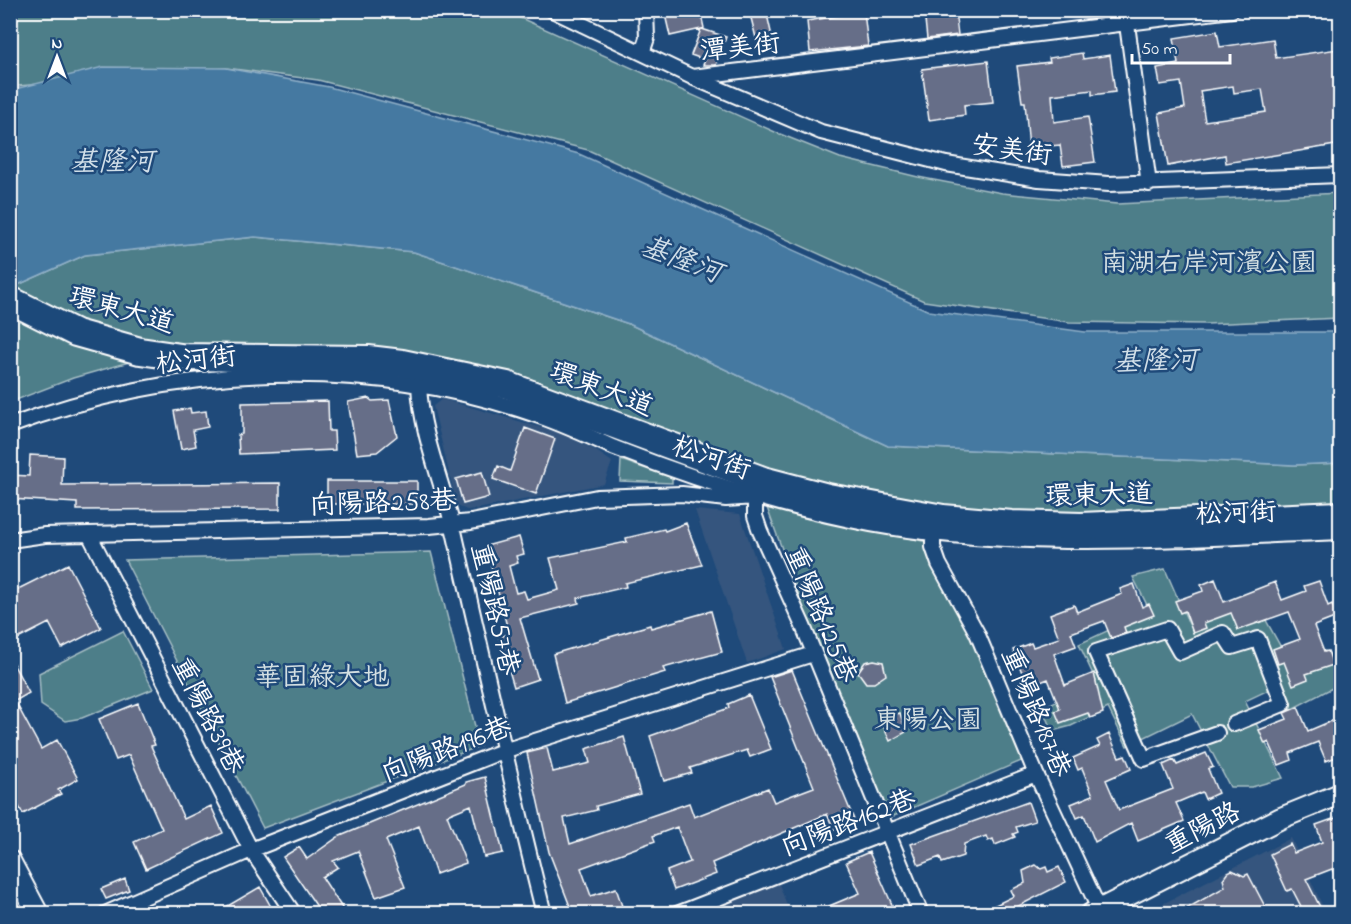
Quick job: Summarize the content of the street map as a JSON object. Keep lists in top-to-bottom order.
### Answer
{
  "streets": {
    "highway": ["環東大道"],
    "street": [
      "潭美街",
      "安美街",
      "松河街",
      "向陽路258巷",
      "重陽路57巷",
      "重陽路125巷",
      "重陽路187巷",
      "重陽路39巷",
      "向陽路196巷",
      "向陽路162巷",
      "重陽路"
    ]
  },
  "crossings": [
    ["潭美街", "安美街"],
    ["松河街", "向陽路258巷"],
    ["松河街", "重陽路57巷"],
    ["松河街", "重陽路125巷"],
    ["松河街", "重陽路187巷"],
    ["向陽路258巷", "重陽路57巷"],
    ["向陽路258巷", "重陽路125巷"],
    ["向陽路258巷", "重陽路39巷"],
    ["重陽路57巷", "向陽路196巷"],
    ["重陽路125巷", "向陽路196巷"],
    ["重陽路125巷", "向陽路162巷"],
    ["重陽路187巷", "向陽路162巷"],
    ["重陽路187巷", "重陽路"],
    ["重陽路39巷", "向陽路196巷"]
  ],
  "water": ["基隆河"],
  "parks": ["南湖右岸河濱公園", "華固綠大地", "東陽公園"],
  "scale_bar": "50 m",
  "north": "top"
}
